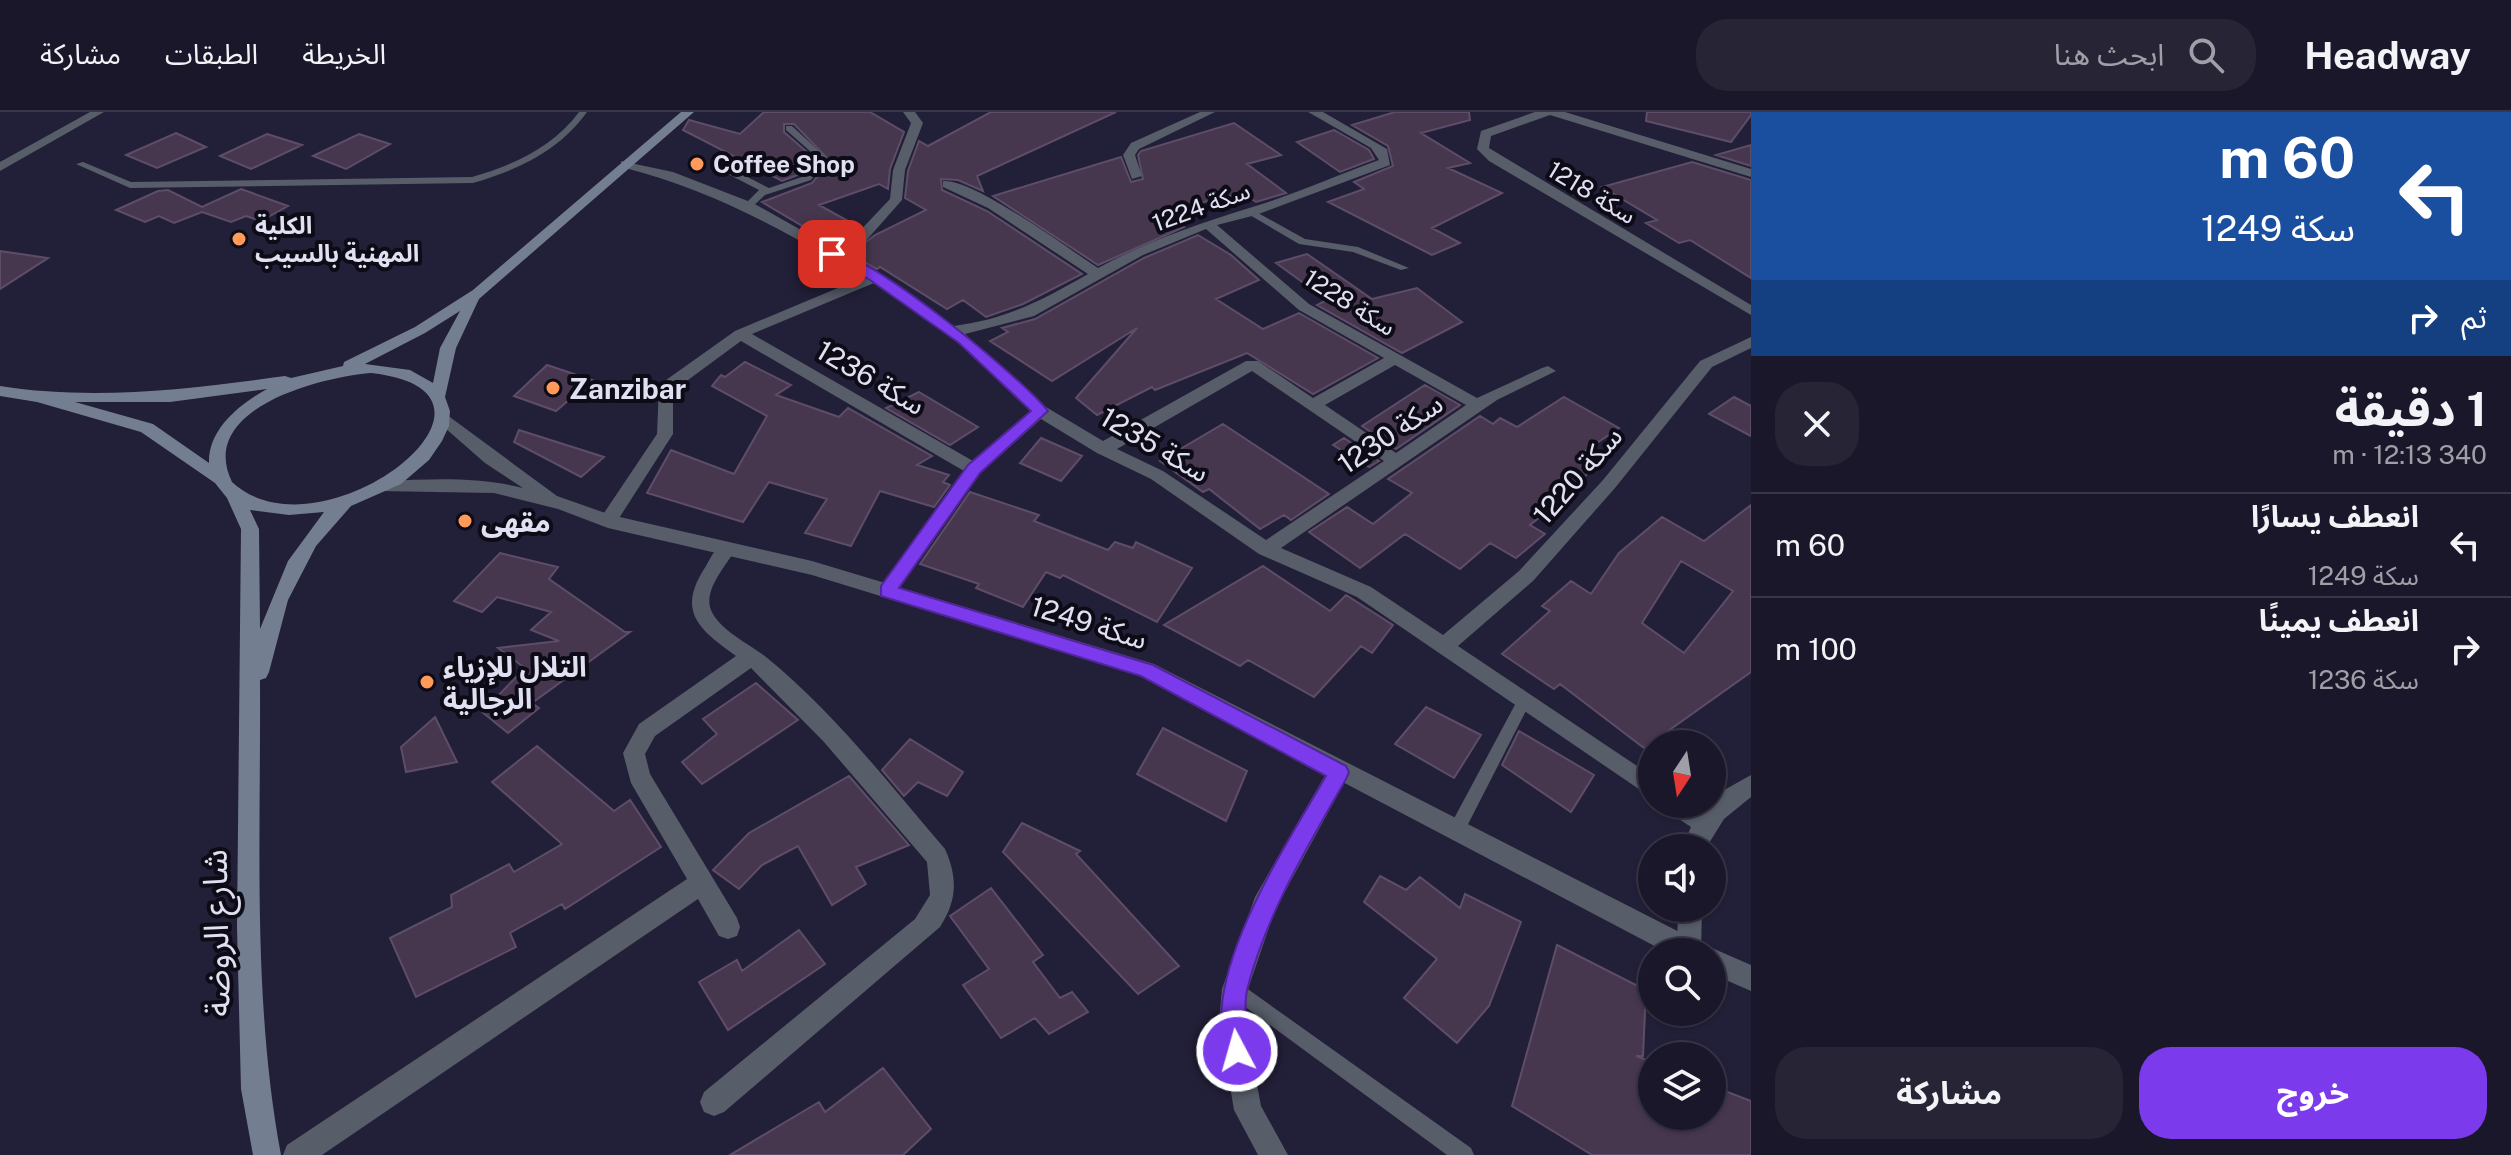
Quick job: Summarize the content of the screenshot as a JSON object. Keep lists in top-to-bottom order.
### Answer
{
  "streets": {
    "main road": ["شارع الروضة"],
    "street": [
      "سكة 1218",
      "سكة 1224",
      "سكة 1228",
      "سكة 1236",
      "سكة 1230",
      "سكة 1235",
      "سكة 1220",
      "سكة 1249"
    ]
  },
  "crossings": [
    ["سكة 1224", "سكة 1228"],
    ["سكة 1224", "سكة 1235"],
    ["سكة 1228", "سكة 1230"],
    ["سكة 1230", "سكة 1235"],
    ["سكة 1235", "سكة 1220"],
    ["سكة 1249", "شارع الروضة"]
  ],
  "places": [
    "Coffee Shop",
    "الكلية المهنية بالسيب",
    "Zanzibar",
    "مقهى",
    "التلال للإزياء الرجالية"
  ],
  "north": "bottom",
  "page": {
    "header": "Headway",
    "search": "ابحث هنا",
    "nav": ["الخريطة", "الطبقات", "مشاركة"],
    "turn": ["60 m", "سكة 1249"],
    "then": "ثم",
    "heading": ["1 دقيقة", "340 m · 12:13"],
    "list": [
      {
        "name": "انعطف يسارًا",
        "note": "سكة 1249",
        "value": "60 m"
      },
      {
        "name": "انعطف يمينًا",
        "note": "سكة 1236",
        "value": "100 m"
      }
    ],
    "buttons": ["خروج", "مشاركة"]
  }
}
